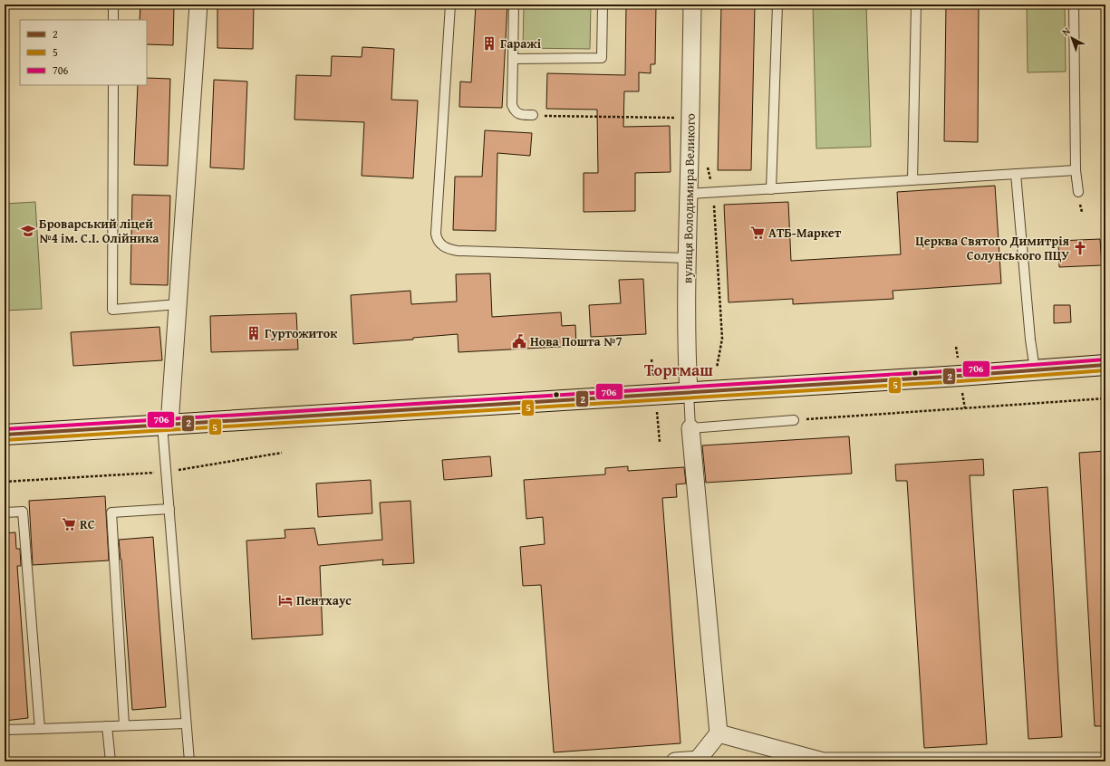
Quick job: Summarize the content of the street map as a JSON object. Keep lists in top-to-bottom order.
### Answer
{
  "streets": {
    "street": ["вулиця Володимира Великого"]
  },
  "districts": ["Торгмаш"],
  "places": {
    "building": ["Гаражі", "Гуртожиток"],
    "school or university": ["Броварський ліцей №4 ім. С.І. Олійника"],
    "supermarket": ["АТБ-Маркет", "RC"],
    "church": ["Церква Святого Димитрія Солунського ПЦУ"],
    "public building": ["Нова Пошта №7"],
    "hotel": ["Пентхаус"]
  },
  "lines": ["transit line 706", "transit line 2", "transit line 5"],
  "legend": ["2", "5", "706"],
  "north": "top left"
}
